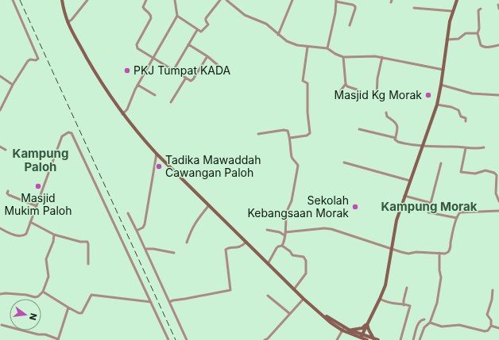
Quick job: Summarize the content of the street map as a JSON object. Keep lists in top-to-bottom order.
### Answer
{
  "districts": ["Kampung Paloh", "Kampung Morak"],
  "places": [
    "PKJ Tumpat KADA",
    "Masjid Kg Morak",
    "Tadika Mawaddah Cawangan Paloh",
    "Masjid Mukim Paloh",
    "Sekolah Kebangsaan Morak"
  ],
  "north": "right"
}
